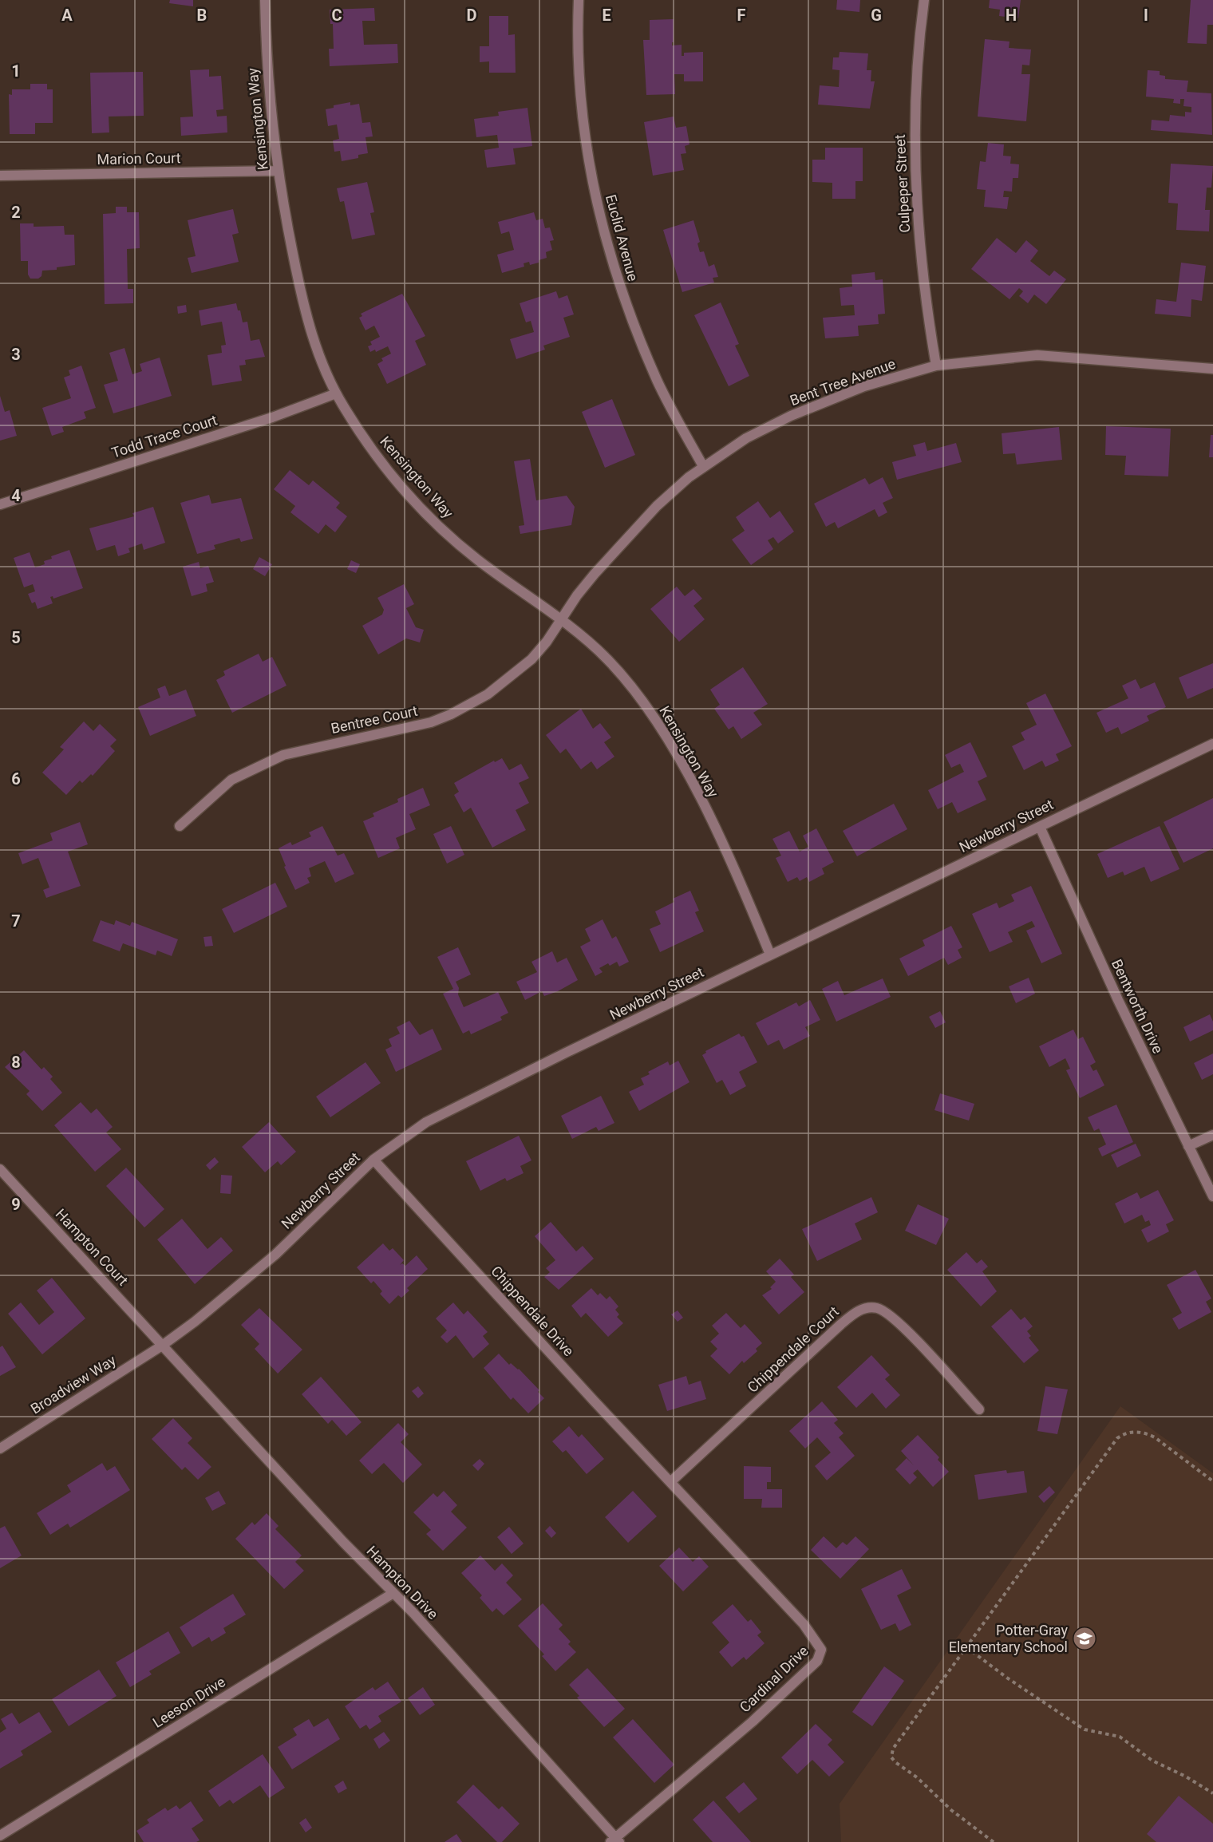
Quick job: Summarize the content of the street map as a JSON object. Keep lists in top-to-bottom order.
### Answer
{
  "streets": {
    "street": [
      "Kensington Way",
      "Marion Court",
      "Culpeper Street",
      "Euclid Avenue",
      "Bent Tree Avenue",
      "Todd Trace Court",
      "Bentree Court",
      "Newberry Street",
      "Bentworth Drive",
      "Hampton Court",
      "Chippendale Drive",
      "Chippendale Court",
      "Broadview Way",
      "Hampton Drive",
      "Cardinal Drive",
      "Leeson Drive"
    ]
  },
  "crossings": [
    ["Kensington Way", "Marion Court"],
    ["Kensington Way", "Bent Tree Avenue"],
    ["Kensington Way", "Todd Trace Court"],
    ["Kensington Way", "Bentree Court"],
    ["Kensington Way", "Newberry Street"],
    ["Culpeper Street", "Bent Tree Avenue"],
    ["Euclid Avenue", "Bent Tree Avenue"],
    ["Bent Tree Avenue", "Bentree Court"],
    ["Newberry Street", "Bentworth Drive"],
    ["Newberry Street", "Hampton Court"],
    ["Newberry Street", "Chippendale Drive"],
    ["Newberry Street", "Broadview Way"],
    ["Newberry Street", "Hampton Drive"],
    ["Hampton Court", "Broadview Way"],
    ["Hampton Court", "Hampton Drive"],
    ["Chippendale Drive", "Chippendale Court"],
    ["Chippendale Drive", "Cardinal Drive"],
    ["Chippendale Court", "Cardinal Drive"],
    ["Broadview Way", "Hampton Drive"],
    ["Hampton Drive", "Cardinal Drive"],
    ["Hampton Drive", "Leeson Drive"]
  ],
  "places": {
    "school or university": ["Potter-Gray Elementary School"]
  },
  "grid": {
    "columns": [
      "A",
      "B",
      "C",
      "D",
      "E",
      "F",
      "G",
      "H",
      "I"
    ],
    "rows": [
      "1",
      "2",
      "3",
      "4",
      "5",
      "6",
      "7",
      "8",
      "9"
    ]
  }
}
